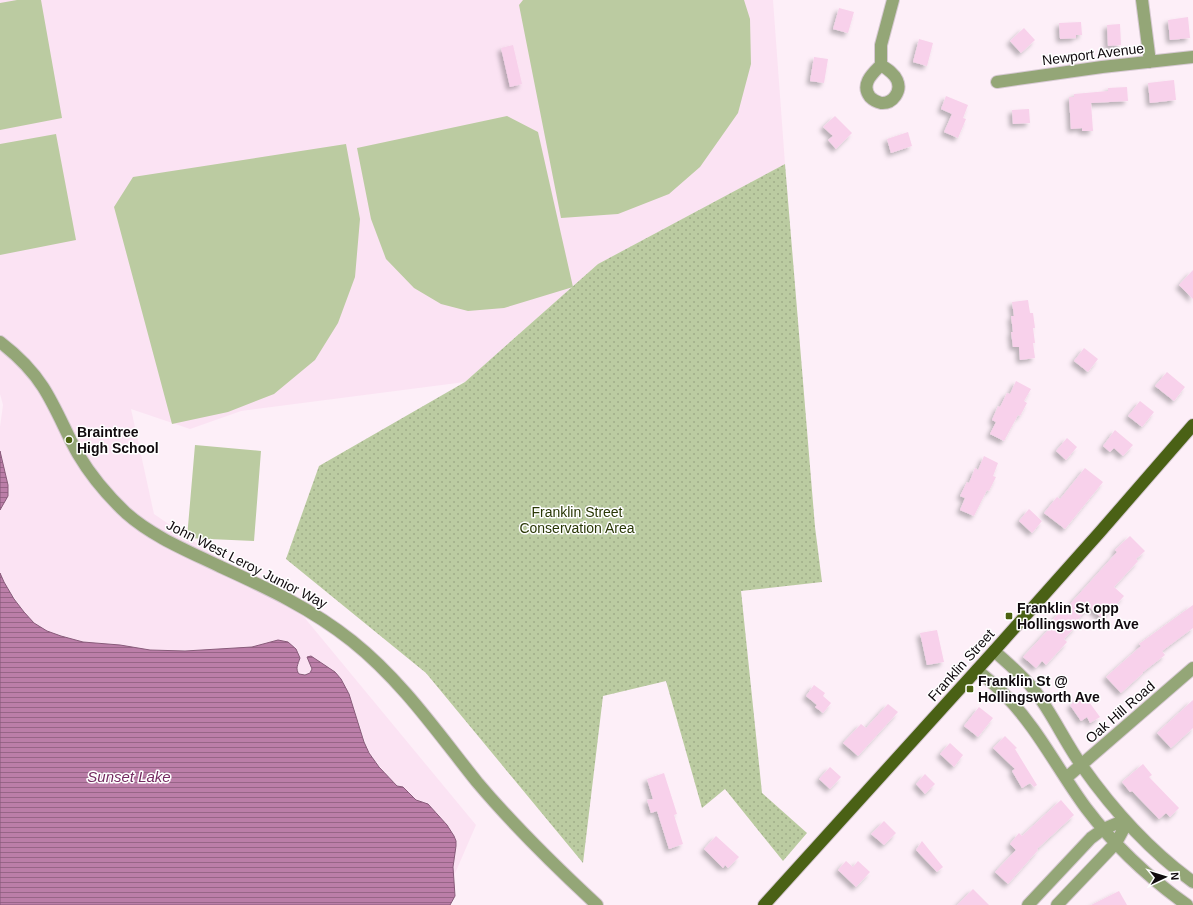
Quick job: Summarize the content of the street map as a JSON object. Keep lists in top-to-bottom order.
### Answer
{
  "streets": {
    "main road": ["Franklin Street"],
    "street": ["Newport Avenue", "John West Leroy Junior Way", "Oak Hill Road"]
  },
  "water": ["Sunset Lake"],
  "parks": ["Franklin Street Conservation Area"],
  "places": {
    "other": ["Braintree High School"],
    "transit": ["Franklin St opp Hollingsworth Ave", "Franklin St @ Hollingsworth Ave"]
  },
  "north": "right"
}
